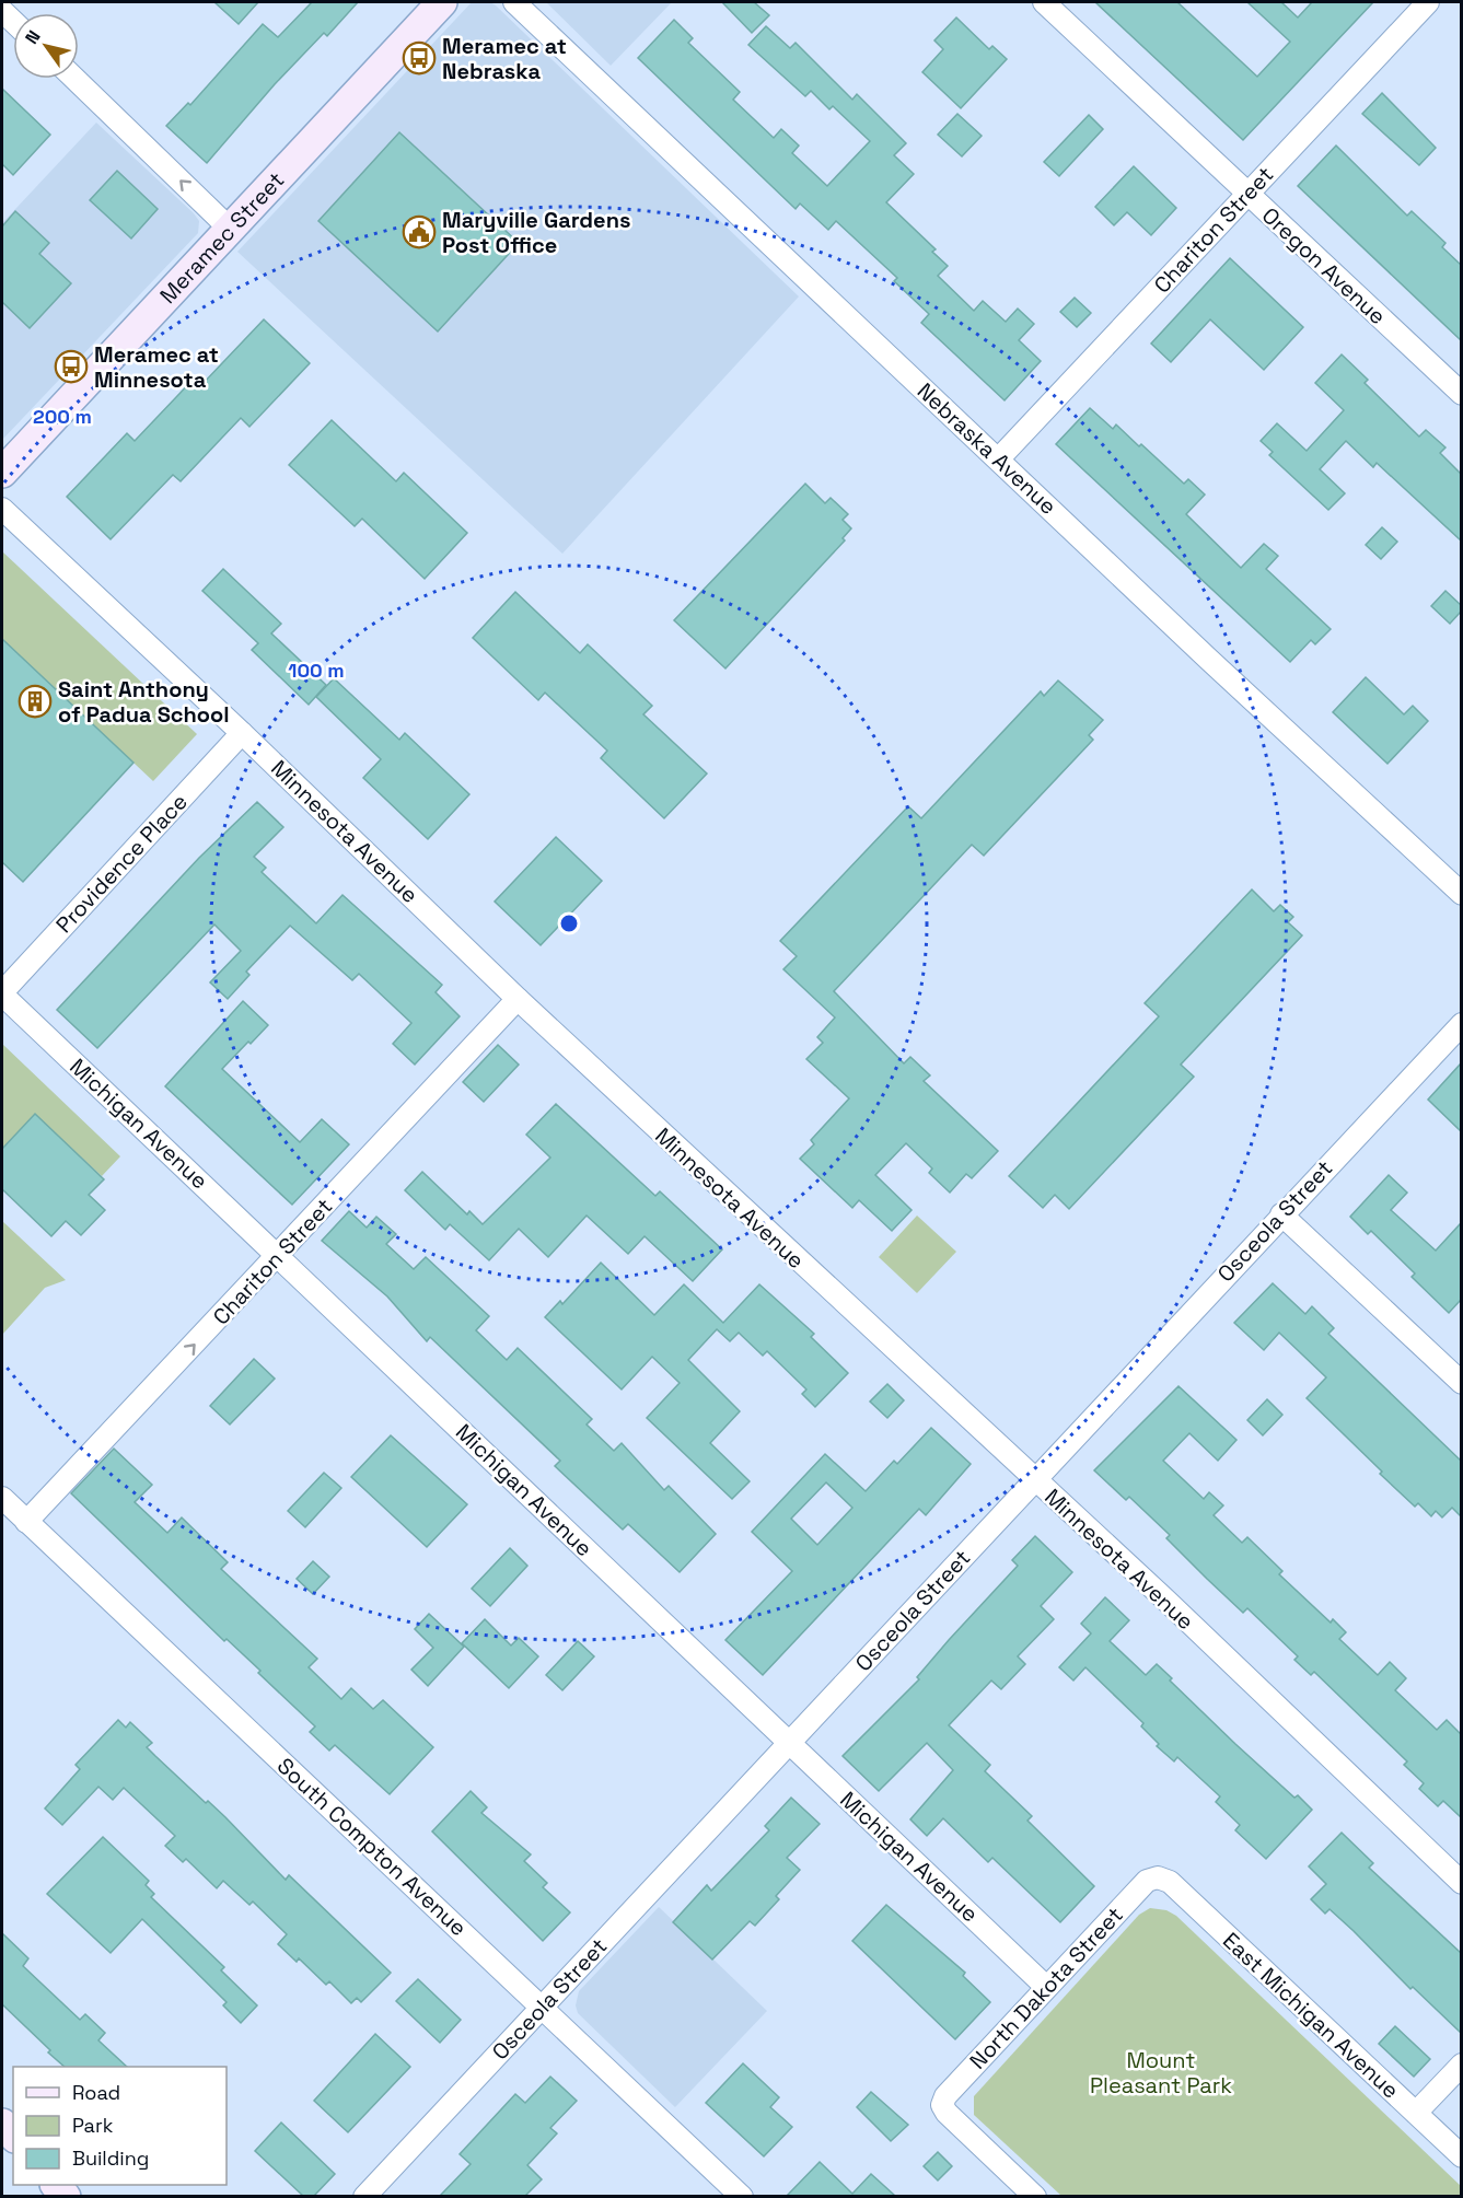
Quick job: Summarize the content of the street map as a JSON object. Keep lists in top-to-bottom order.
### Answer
{
  "streets": {
    "street": [
      "Chariton Street",
      "Meramec Street",
      "Oregon Avenue",
      "Nebraska Avenue",
      "Minnesota Avenue",
      "Providence Place",
      "Michigan Avenue",
      "Osceola Street",
      "South Compton Avenue",
      "North Dakota Street",
      "East Michigan Avenue"
    ]
  },
  "crossings": [
    ["Chariton Street", "Oregon Avenue"],
    ["Chariton Street", "Nebraska Avenue"],
    ["Chariton Street", "Minnesota Avenue"],
    ["Chariton Street", "Michigan Avenue"],
    ["Chariton Street", "South Compton Avenue"],
    ["Minnesota Avenue", "Providence Place"],
    ["Minnesota Avenue", "Osceola Street"],
    ["Providence Place", "Michigan Avenue"],
    ["Michigan Avenue", "Osceola Street"],
    ["Michigan Avenue", "North Dakota Street"],
    ["Osceola Street", "South Compton Avenue"],
    ["North Dakota Street", "East Michigan Avenue"]
  ],
  "parks": ["Mount Pleasant Park"],
  "places": {
    "bus stop": ["Meramec at Nebraska", "Meramec at Minnesota"],
    "public building": ["Maryville Gardens Post Office"],
    "building": ["Saint Anthony of Padua School"]
  },
  "legend": ["Road", "Park", "Building"],
  "north": "top left",
  "rings": ["200 m", "100 m"]
}
